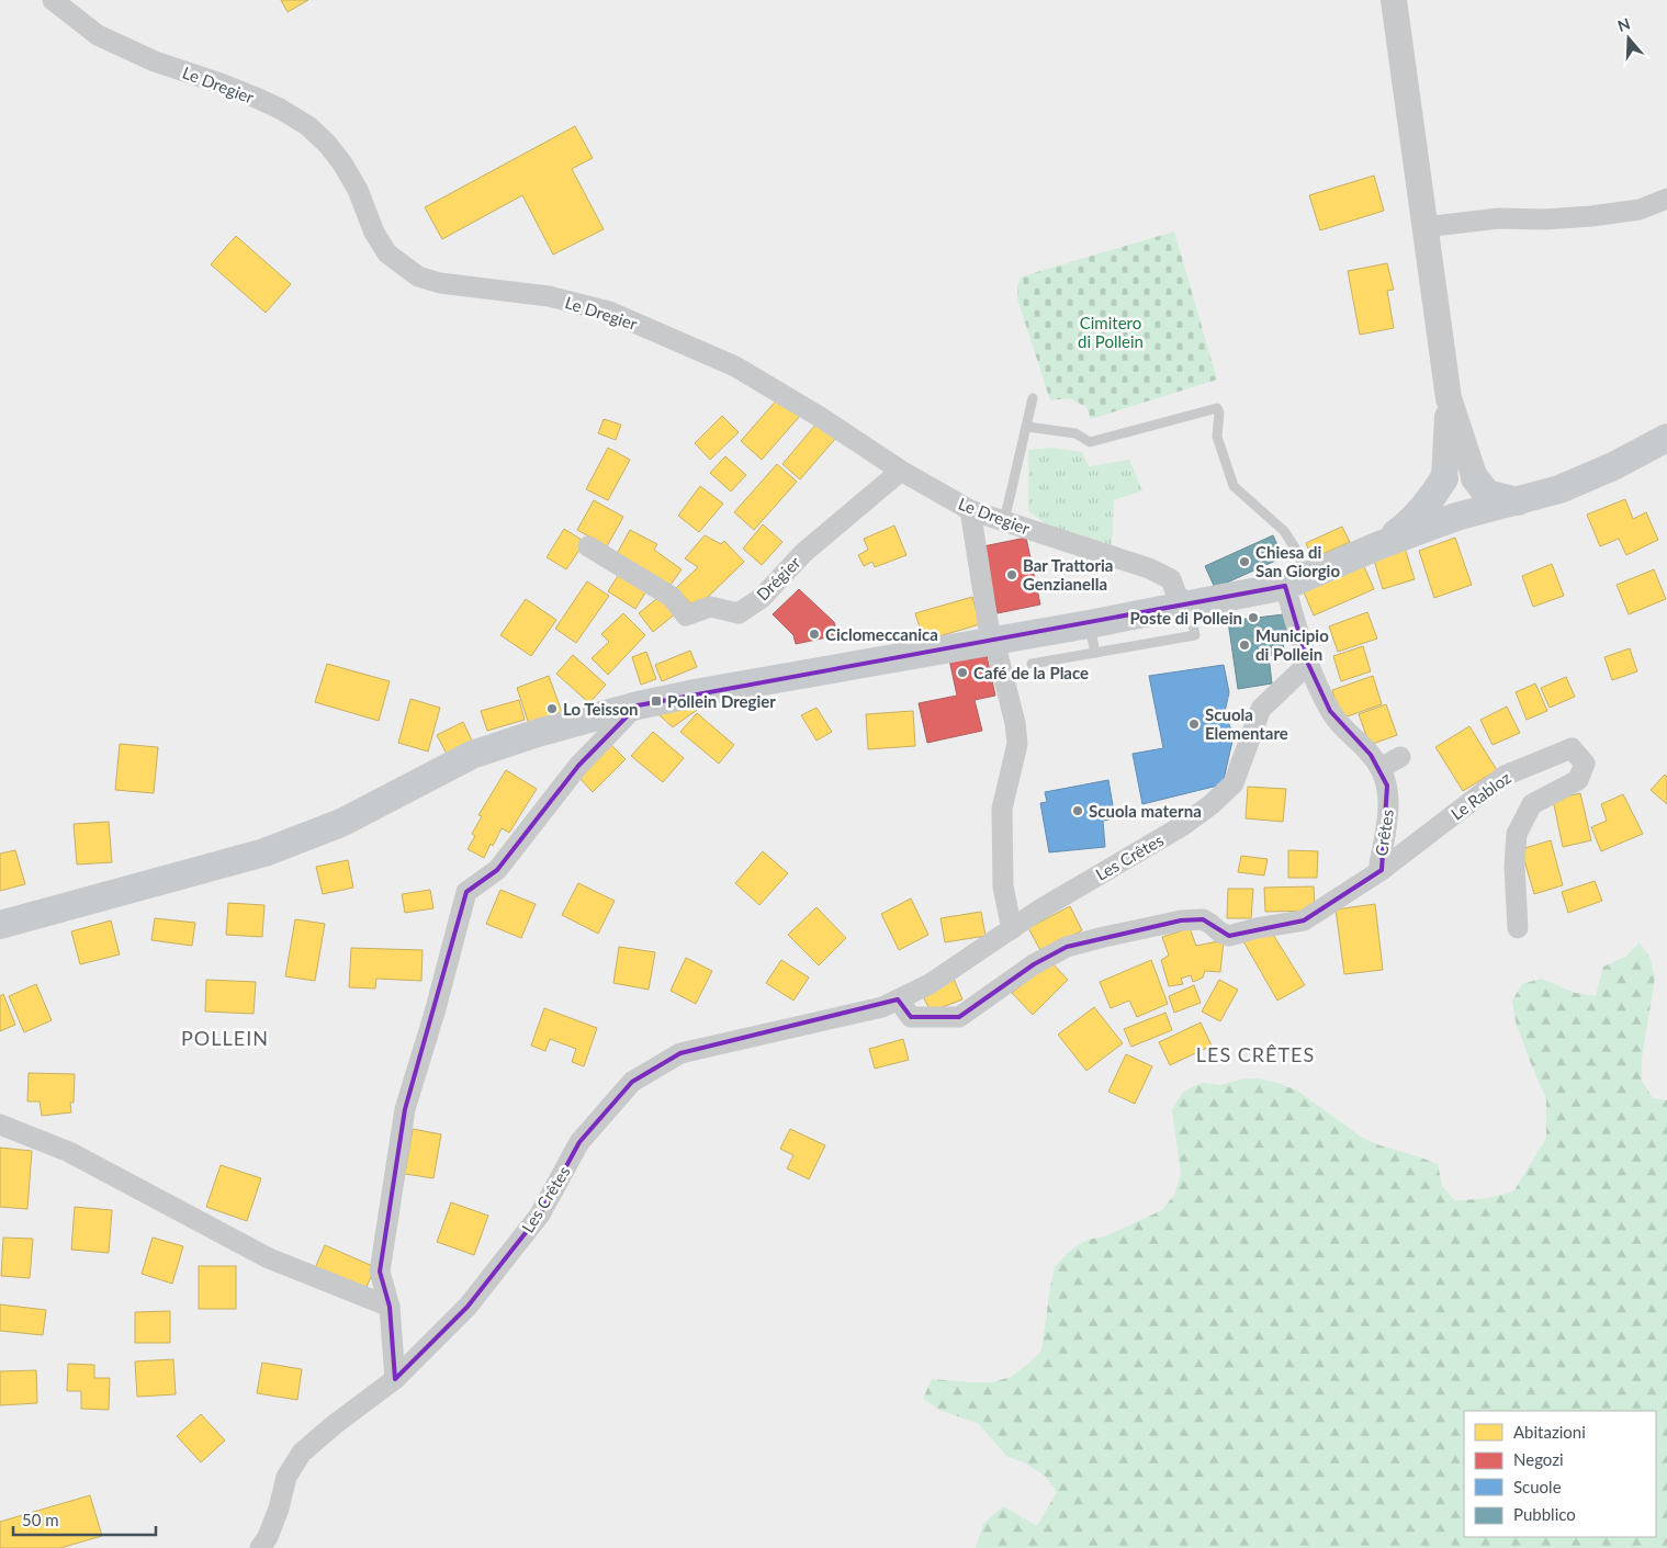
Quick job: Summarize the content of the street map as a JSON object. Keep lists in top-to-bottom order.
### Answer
{
  "streets": {
    "street": [
      "Le Dregier",
      "Drégier",
      "Le Rabloz",
      "Crêtes",
      "Les Crêtes"
    ]
  },
  "crossings": [
    ["Le Dregier", "Drégier"],
    ["Le Rabloz", "Crêtes"],
    ["Crêtes", "Les Crêtes"]
  ],
  "districts": ["POLLEIN", "LES CRÊTES"],
  "parks": ["Cimitero di Pollein"],
  "places": {
    "other": [
      "Chiesa di San Giorgio",
      "Bar Trattoria Genzianella",
      "Poste di Pollein",
      "Ciclomeccanica",
      "Municipio di Pollein",
      "Café de la Place",
      "Lo Teisson",
      "Scuola Elementare",
      "Scuola materna"
    ],
    "transit": ["Pollein Dregier"]
  },
  "legend": [
    "Abitazioni",
    "Negozi",
    "Scuole",
    "Pubblico"
  ],
  "scale_bar": "50 m",
  "north": "top"
}
